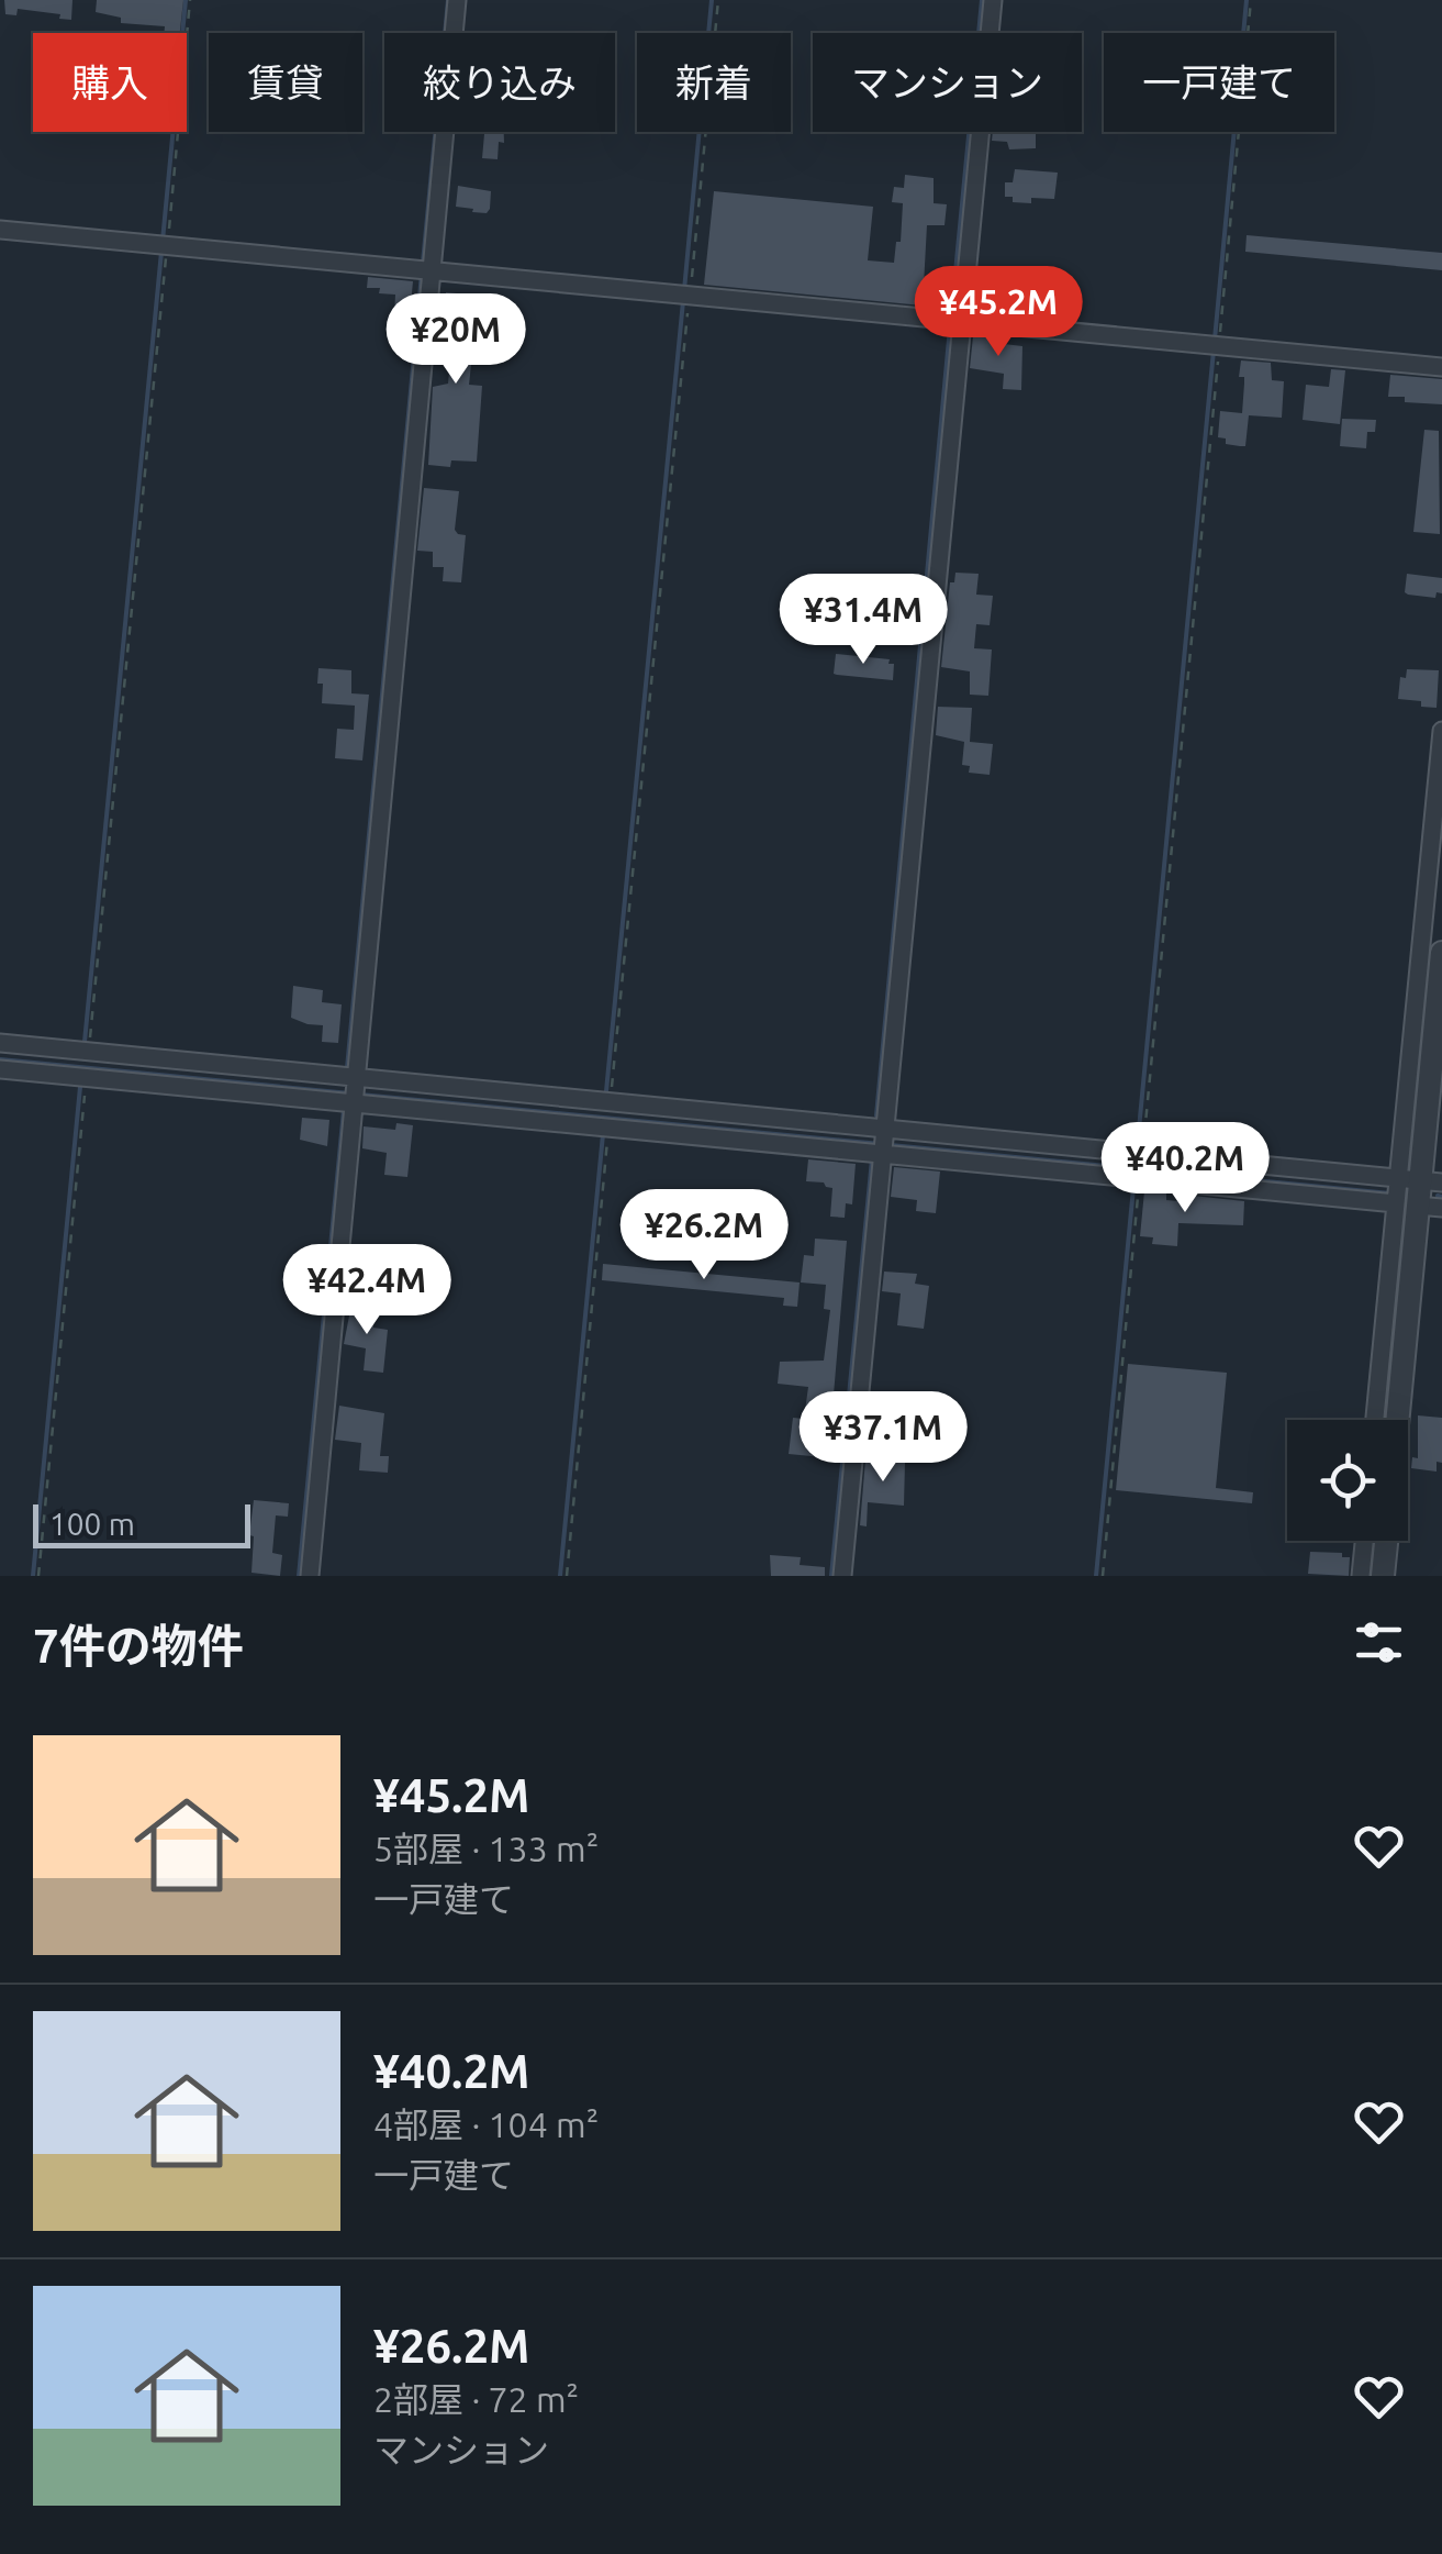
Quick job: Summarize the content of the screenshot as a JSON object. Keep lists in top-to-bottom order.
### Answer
{
  "scale_bar": "100 m",
  "page": {
    "chip": [
      "購入",
      "賃貸",
      "絞り込み",
      "新着",
      "マンション",
      "一戸建て"
    ],
    "price": [
      "¥45.2M",
      "¥20M",
      "¥31.4M",
      "¥40.2M",
      "¥26.2M",
      "¥42.4M",
      "¥37.1M"
    ],
    "scale": "100 m",
    "heading": "7件の物件",
    "list": [
      {
        "name": "¥45.2M",
        "note": "5部屋 · 133 m² · 一戸建て"
      },
      {
        "name": "¥40.2M",
        "note": "4部屋 · 104 m² · 一戸建て"
      },
      {
        "name": "¥26.2M",
        "note": "2部屋 · 72 m² · マンション"
      }
    ]
  }
}
